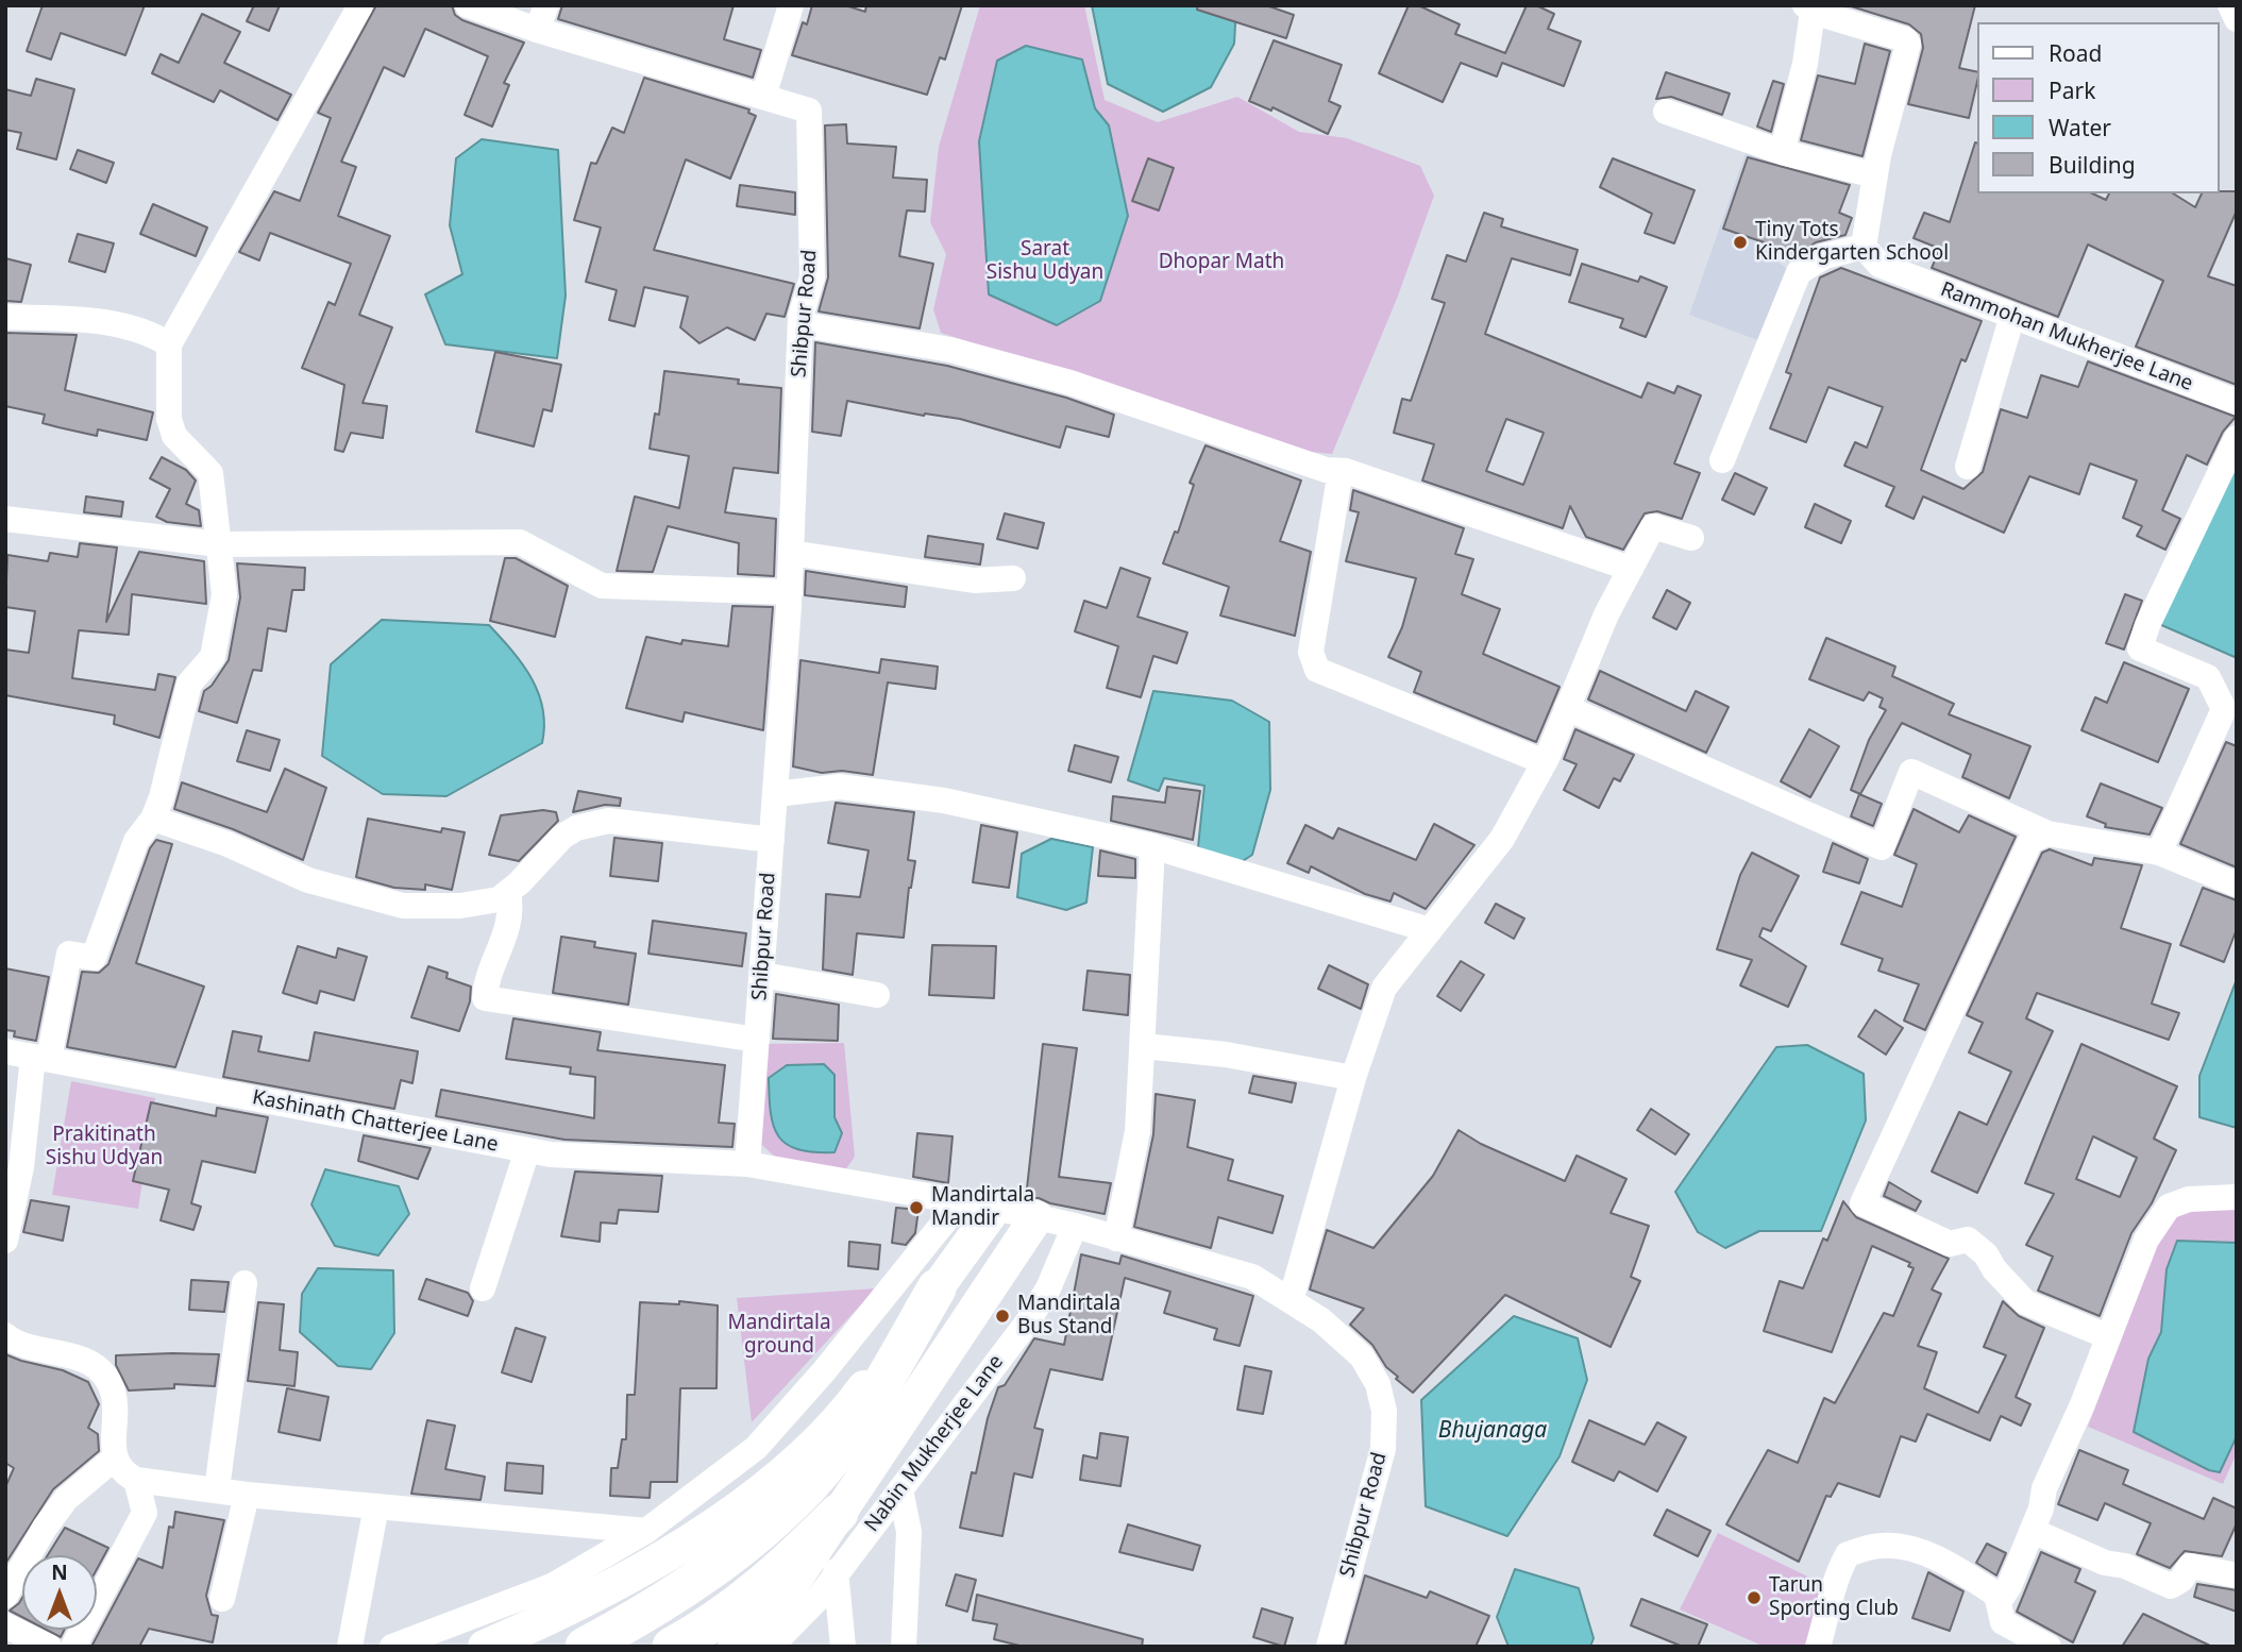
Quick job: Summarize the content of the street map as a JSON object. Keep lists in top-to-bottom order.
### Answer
{
  "streets": {
    "street": [
      "Shibpur Road",
      "Rammohan Mukherjee Lane",
      "Kashinath Chatterjee Lane",
      "Nabin Mukherjee Lane"
    ]
  },
  "crossings": [
    ["Shibpur Road", "Kashinath Chatterjee Lane"],
    ["Shibpur Road", "Nabin Mukherjee Lane"]
  ],
  "water": ["Bhujanaga"],
  "parks": [
    "Sarat Sishu Udyan",
    "Dhopar Math",
    "Prakitinath Sishu Udyan",
    "Mandirtala ground"
  ],
  "places": [
    "Tiny Tots Kindergarten School",
    "Mandirtala Mandir",
    "Mandirtala Bus Stand",
    "Tarun Sporting Club"
  ],
  "legend": [
    "Road",
    "Park",
    "Water",
    "Building"
  ],
  "north": "top"
}
